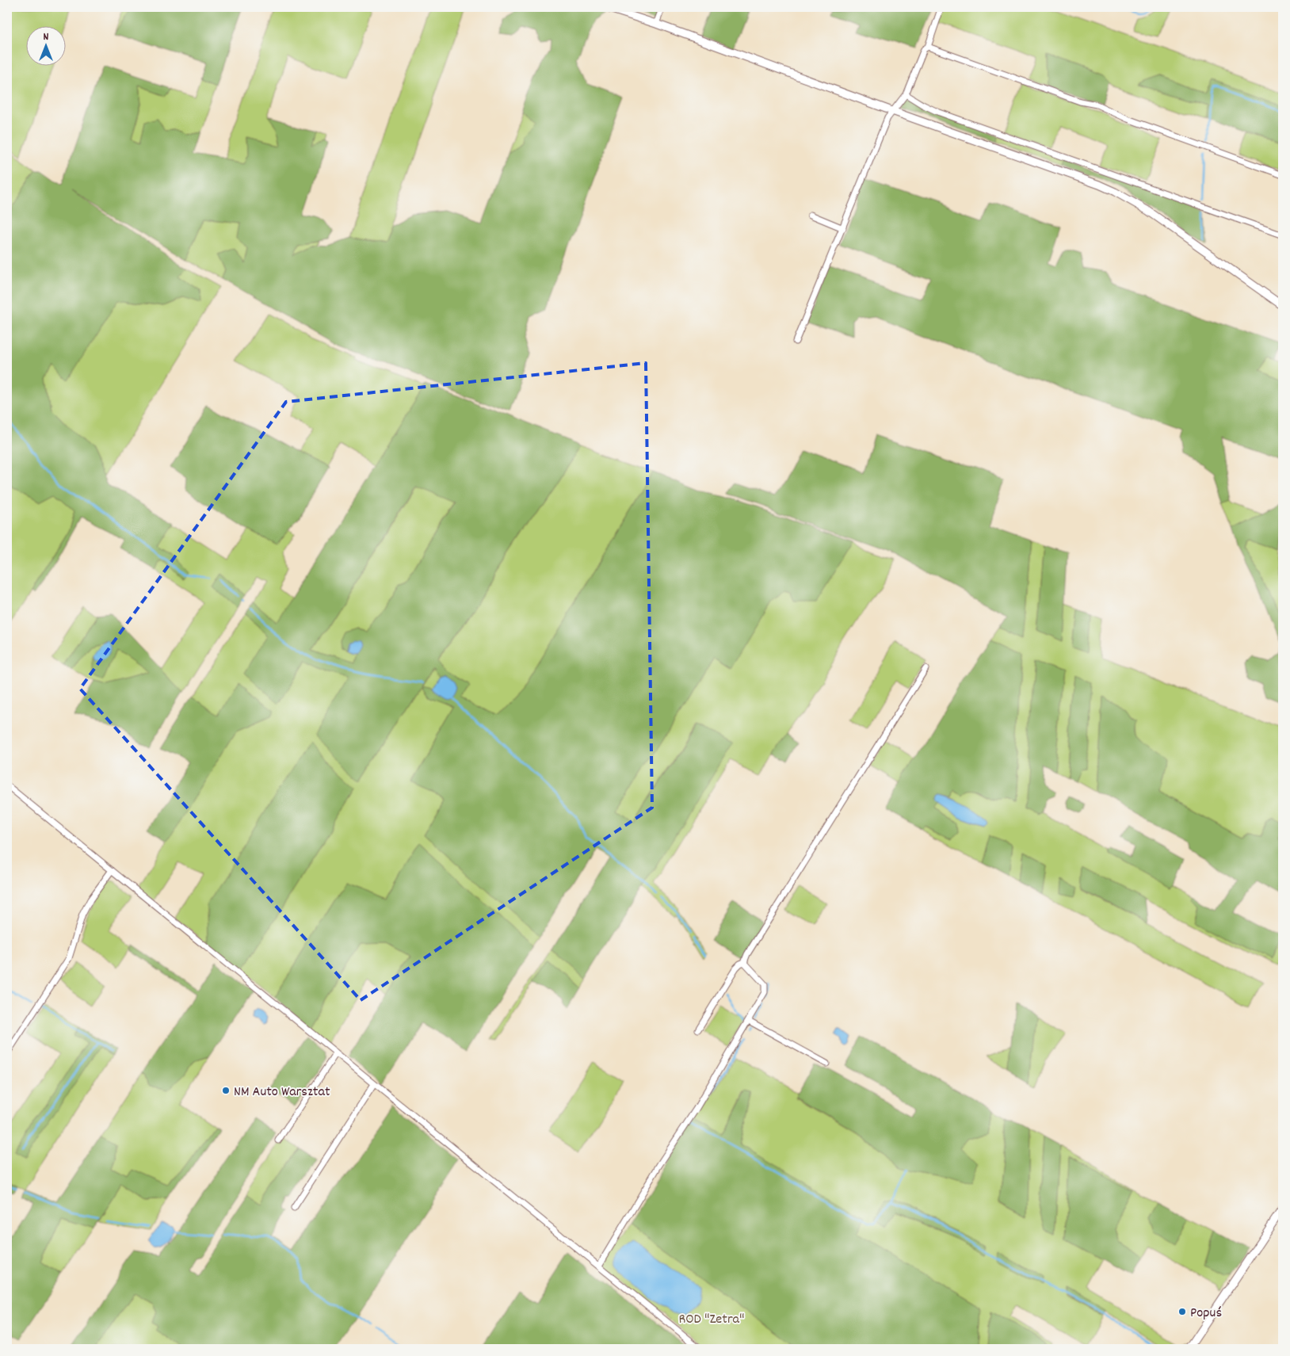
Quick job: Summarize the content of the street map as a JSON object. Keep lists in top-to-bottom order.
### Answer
{
  "parks": ["ROD \"Zetra\""],
  "places": ["NM Auto Warsztat", "Popuś"],
  "north": "top"
}
